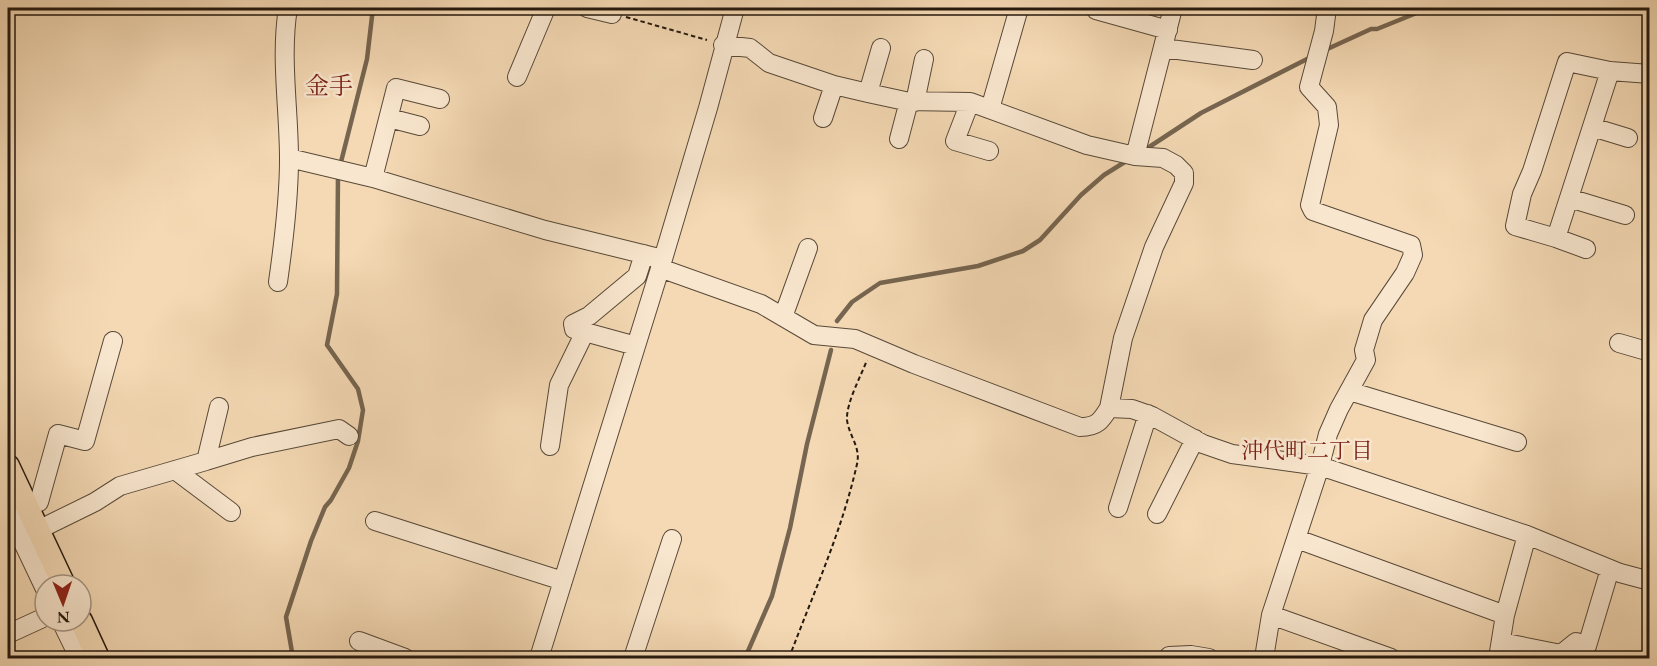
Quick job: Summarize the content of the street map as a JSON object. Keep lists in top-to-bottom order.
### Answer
{
  "districts": ["金手", "沖代町二丁目"],
  "north": "bottom"
}
